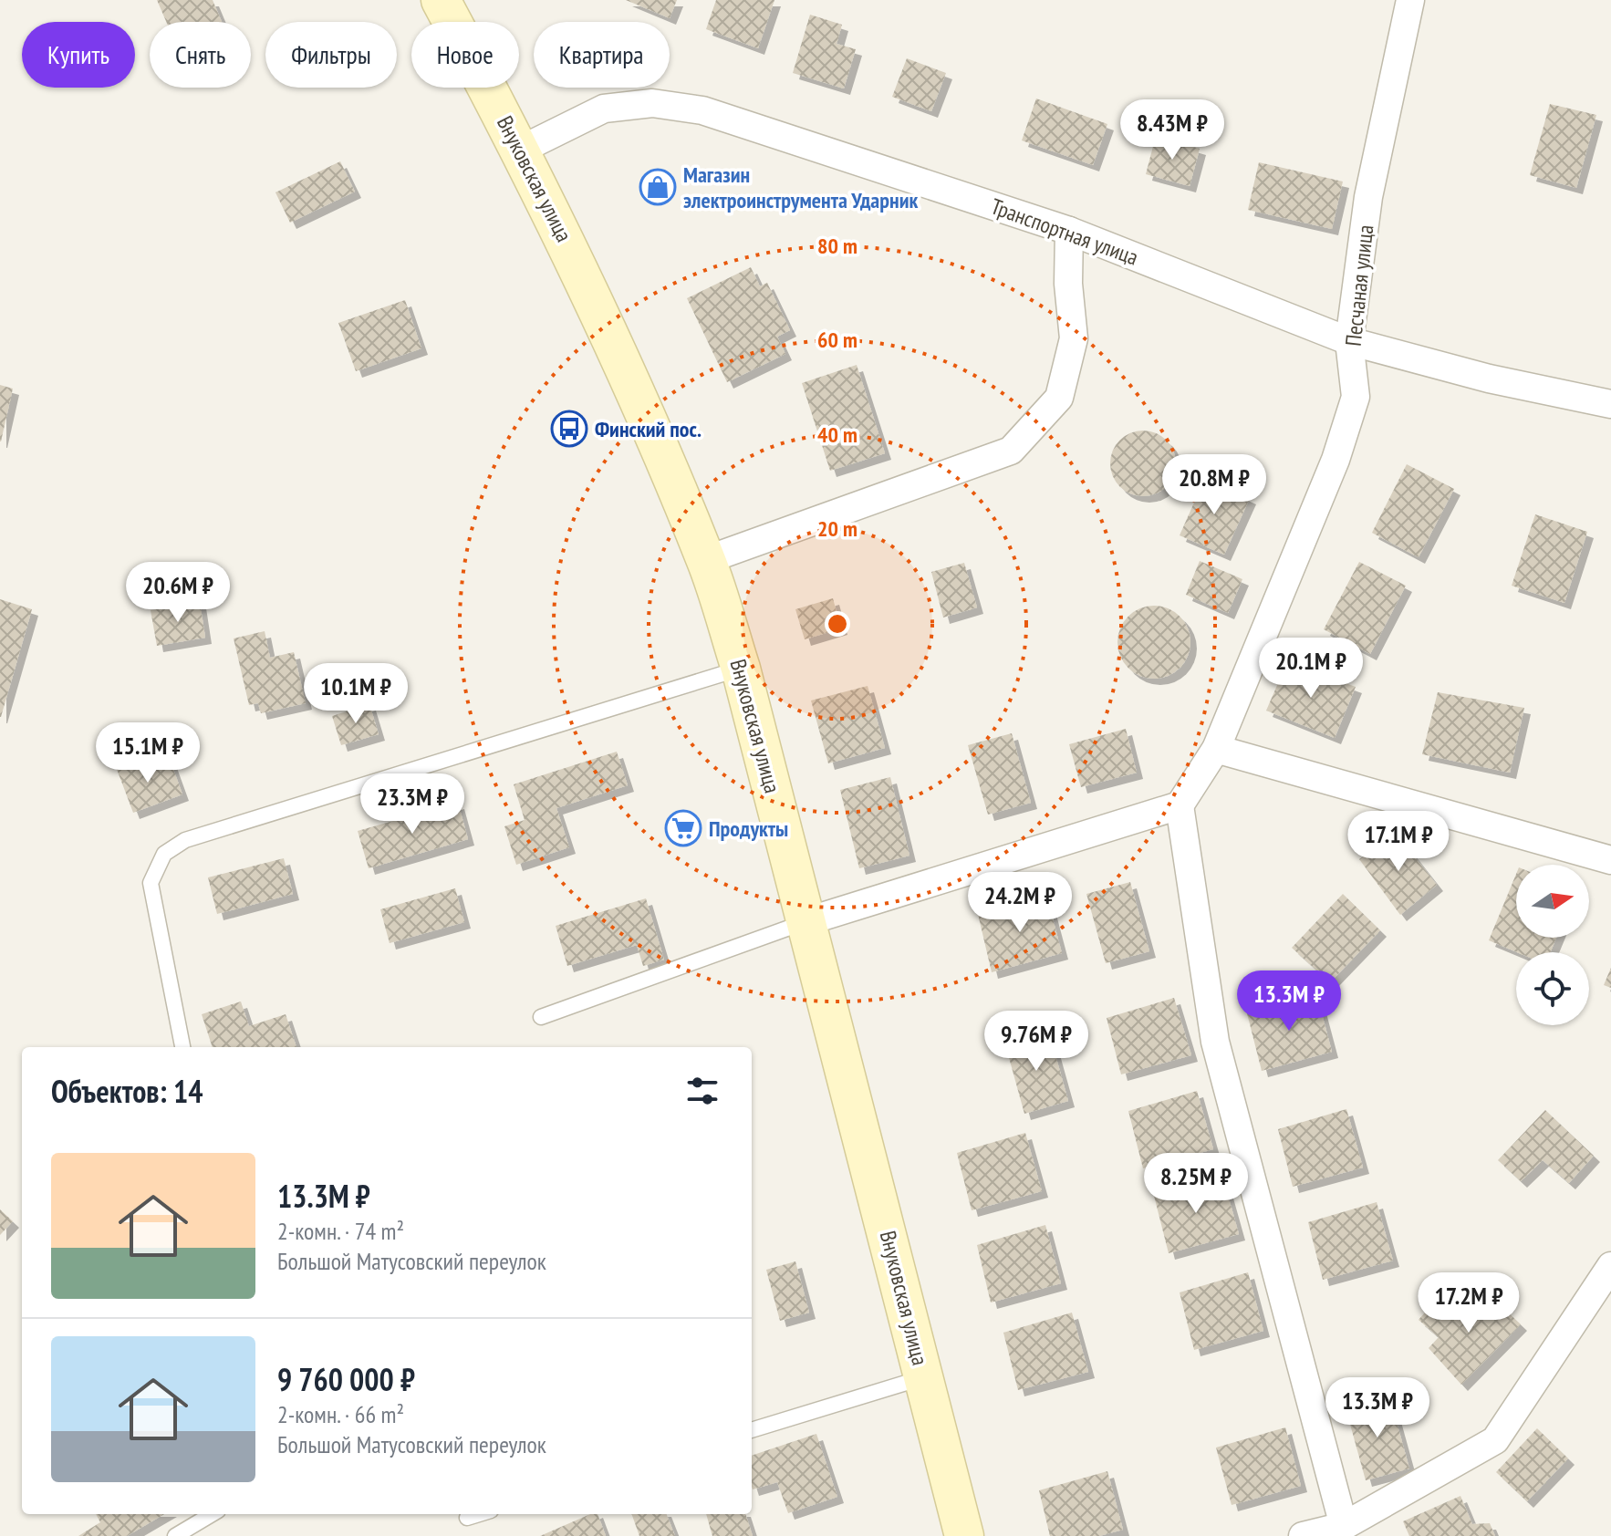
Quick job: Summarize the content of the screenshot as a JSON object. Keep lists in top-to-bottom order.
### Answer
{
  "streets": {
    "main road": ["Внуковская улица"],
    "street": ["Транспортная улица", "Песчаная улица"]
  },
  "crossings": [
    ["Внуковская улица", "Транспортная улица"],
    ["Транспортная улица", "Песчаная улица"]
  ],
  "places": {
    "shop": ["Магазин электроинструмента Ударник"],
    "bus stop": ["Финский пос."],
    "supermarket": ["Продукты"]
  },
  "north": "right",
  "page": {
    "chip": [
      "Купить",
      "Снять",
      "Фильтры",
      "Новое",
      "Квартира"
    ],
    "price": [
      "8.43M ₽",
      "20.8M ₽",
      "20.6M ₽",
      "20.1M ₽",
      "10.1M ₽",
      "15.1M ₽",
      "23.3M ₽",
      "17.1M ₽",
      "24.2M ₽",
      "13.3M ₽",
      "9.76M ₽",
      "8.25M ₽",
      "17.2M ₽",
      "13.3M ₽"
    ],
    "heading": "Объектов: 14",
    "list": [
      {
        "name": "13.3M ₽",
        "note": "2-комн. · 74 m² · Большой Матусовский переулок"
      },
      {
        "name": "9 760 000 ₽",
        "note": "2-комн. · 66 m² · Большой Матусовский переулок"
      }
    ]
  },
  "rings": [
    "80 m",
    "60 m",
    "40 m",
    "20 m"
  ]
}
